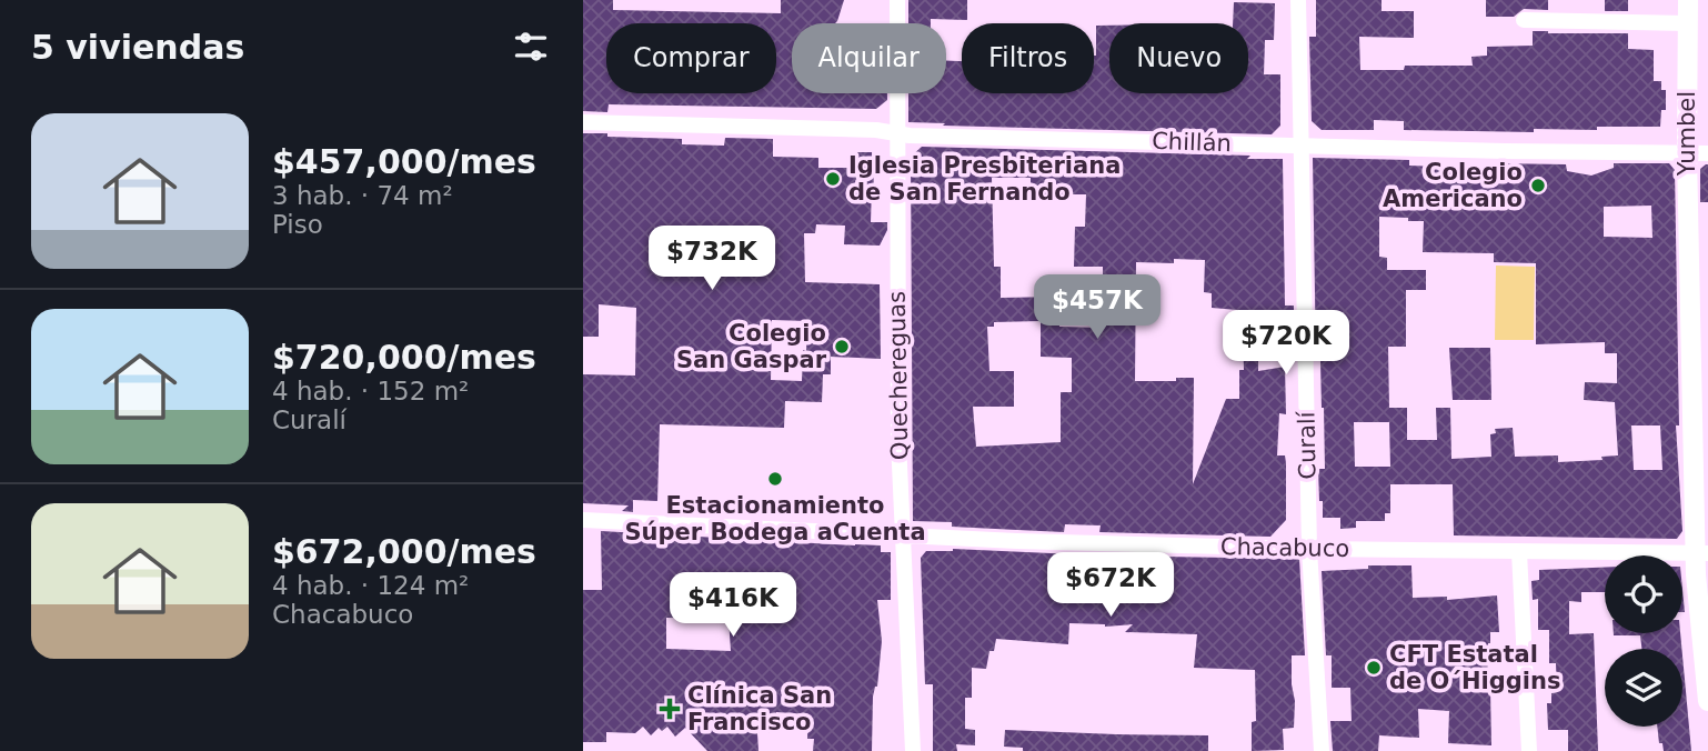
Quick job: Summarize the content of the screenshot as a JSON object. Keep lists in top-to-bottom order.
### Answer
{
  "streets": {
    "street": [
      "Yumbel",
      "Chillán",
      "Quechereguas",
      "Curalí",
      "Chacabuco"
    ]
  },
  "crossings": [
    ["Yumbel", "Chillán"],
    ["Yumbel", "Chacabuco"],
    ["Chillán", "Quechereguas"],
    ["Chillán", "Curalí"],
    ["Quechereguas", "Chacabuco"],
    ["Curalí", "Chacabuco"]
  ],
  "places": {
    "other": [
      "Iglesia Presbiteriana de San Fernando",
      "Colegio Americano",
      "Colegio San Gaspar",
      "Estacionamiento Súper Bodega aCuenta",
      "CFT Estatal de O´Higgins"
    ],
    "health": ["Clínica San Francisco"]
  },
  "page": {
    "heading": "5 viviendas",
    "chip": [
      "Comprar",
      "Alquilar",
      "Filtros",
      "Nuevo"
    ],
    "list": [
      {
        "name": "$457,000/mes",
        "note": "3 hab. · 74 m² · Piso"
      },
      {
        "name": "$720,000/mes",
        "note": "4 hab. · 152 m² · Curalí"
      },
      {
        "name": "$672,000/mes",
        "note": "4 hab. · 124 m² · Chacabuco"
      }
    ],
    "price": [
      "$732K",
      "$457K",
      "$720K",
      "$672K",
      "$416K"
    ]
  }
}
